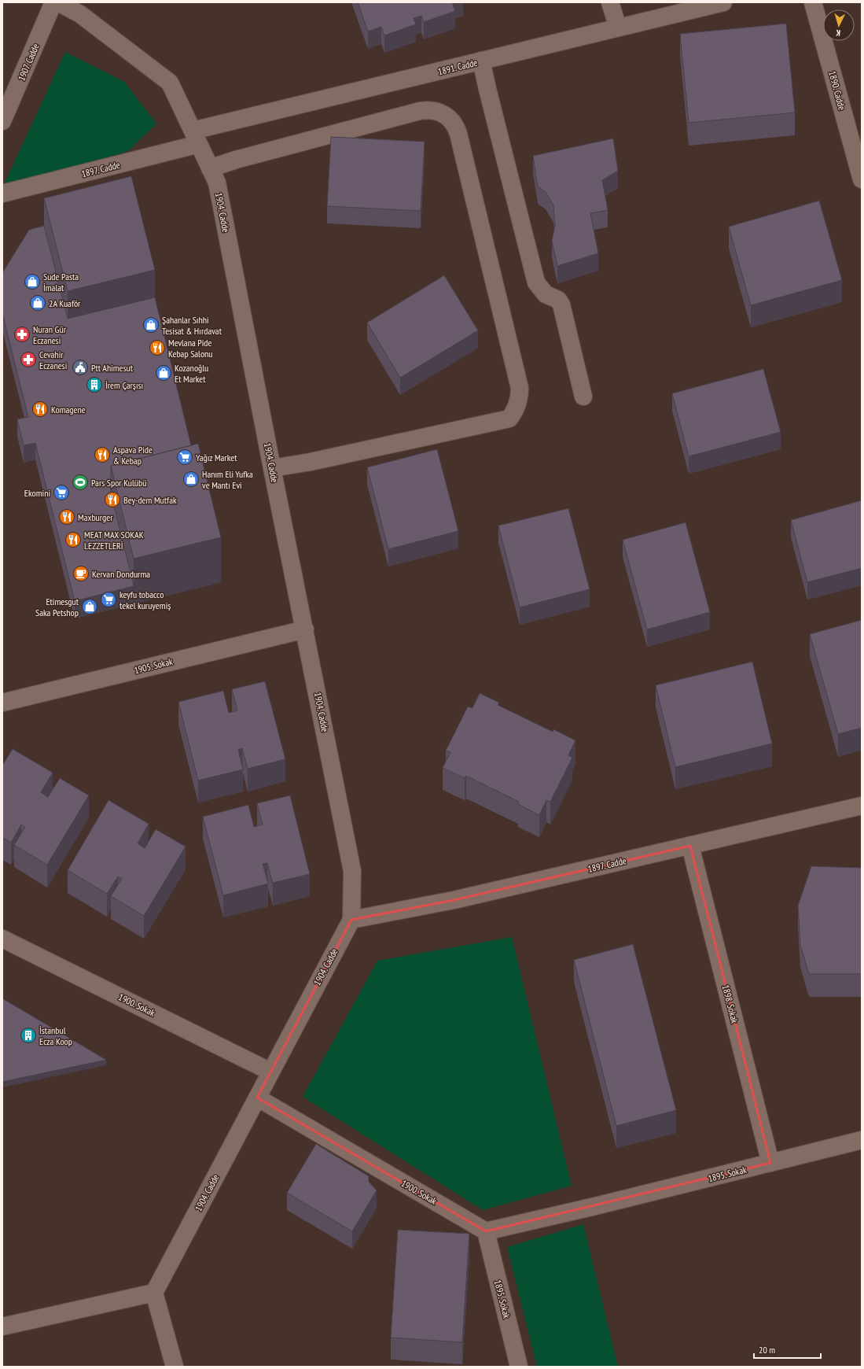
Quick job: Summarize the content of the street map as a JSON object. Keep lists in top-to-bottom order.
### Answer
{
  "streets": {
    "street": [
      "1907. Cadde",
      "1891. Cadde",
      "1890. Cadde",
      "1897. Cadde",
      "1904. Cadde",
      "1905. Sokak",
      "1898. Sokak",
      "1900. Sokak",
      "1895. Sokak"
    ]
  },
  "crossings": [
    ["1891. Cadde", "1897. Cadde"],
    ["1891. Cadde", "1904. Cadde"],
    ["1897. Cadde", "1904. Cadde"],
    ["1897. Cadde", "1898. Sokak"],
    ["1904. Cadde", "1905. Sokak"],
    ["1904. Cadde", "1900. Sokak"],
    ["1898. Sokak", "1895. Sokak"],
    ["1900. Sokak", "1895. Sokak"]
  ],
  "places": {
    "shop": [
      "Sude Pasta İmalat",
      "2A Kuaför",
      "Şahanlar Sıhhi Tesisat & Hırdavat",
      "Kozanoğlu Et Market",
      "Hanım Eli Yufka ve Mantı Evi",
      "Etimesgut Saka Petshop"
    ],
    "pharmacy": ["Nuran Gür Eczanesi", "Cevahir Eczanesi"],
    "restaurant": [
      "Mevlana Pide Kebap Salonu",
      "Komagene",
      "Aspava Pide & Kebap",
      "Bey-dem Mutfak",
      "Maxburger",
      "MEAT MAX SOKAK LEZZETLERİ"
    ],
    "public building": ["Ptt Ahimesut"],
    "building": ["İrem Çarşısı", "İstanbul Ecza Koop"],
    "supermarket": ["Yağız Market", "Ekomini", "keyfu tobacco tekel kuruyemiş"],
    "sports": ["Pars Spor Kulübü"],
    "cafe": ["Kervan Dondurma"]
  },
  "scale_bar": "20 m",
  "north": "bottom"
}
